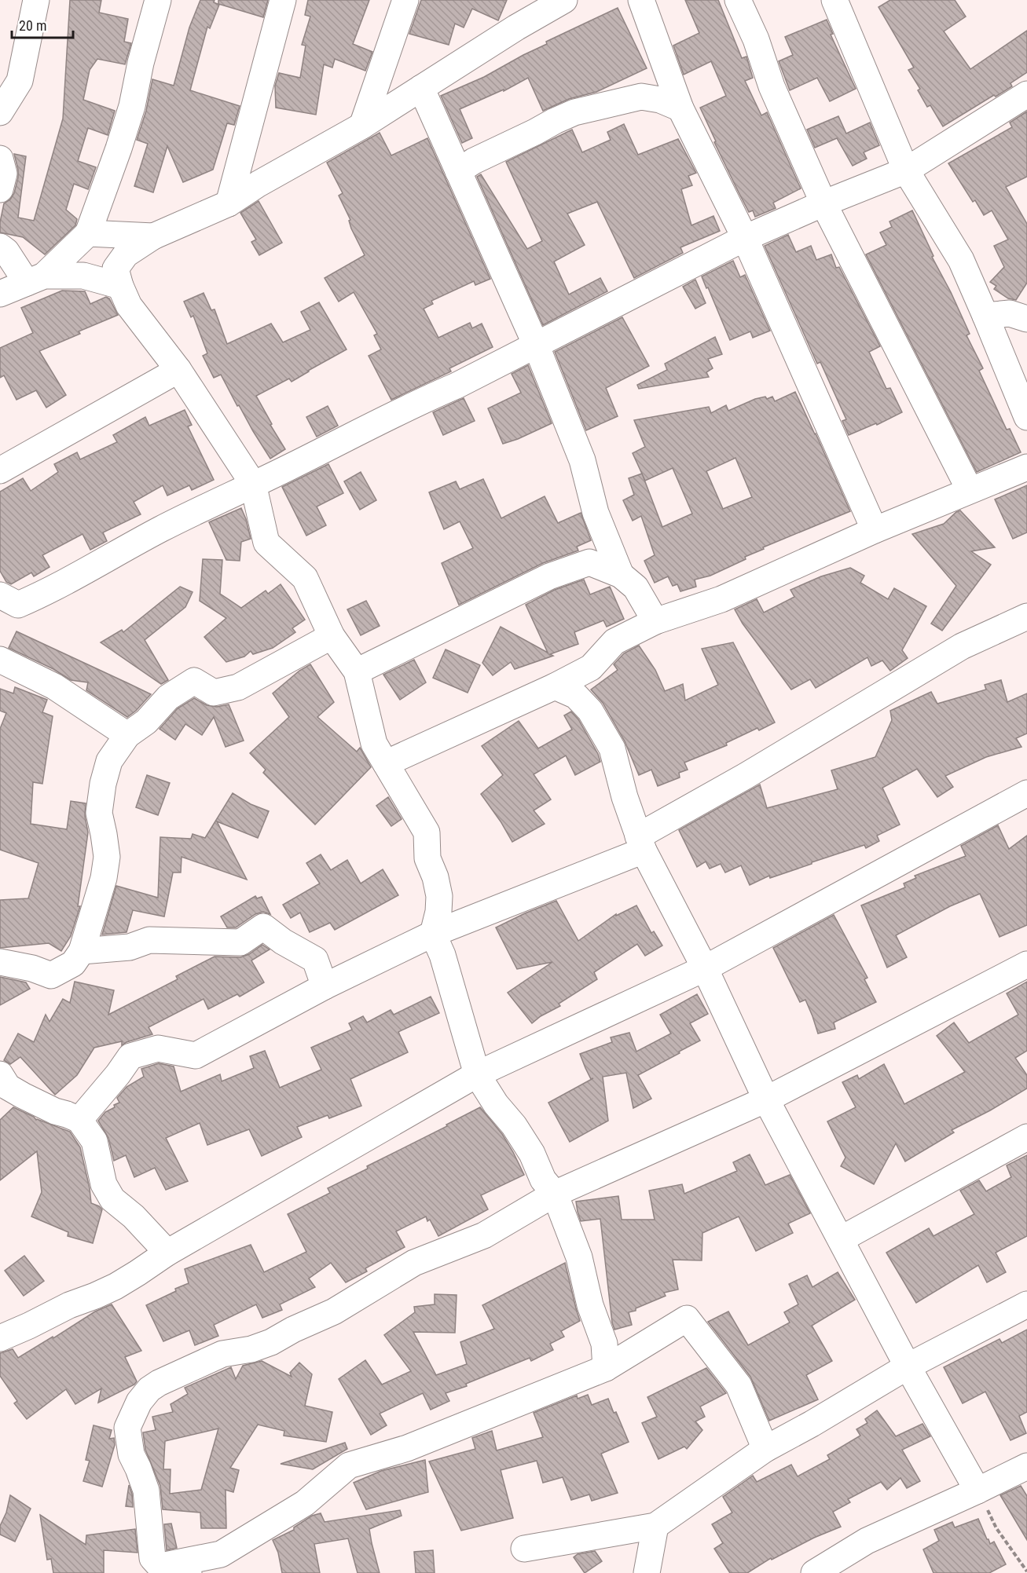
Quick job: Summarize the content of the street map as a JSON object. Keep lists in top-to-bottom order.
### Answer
{
  "scale_bar": "20 m"
}
